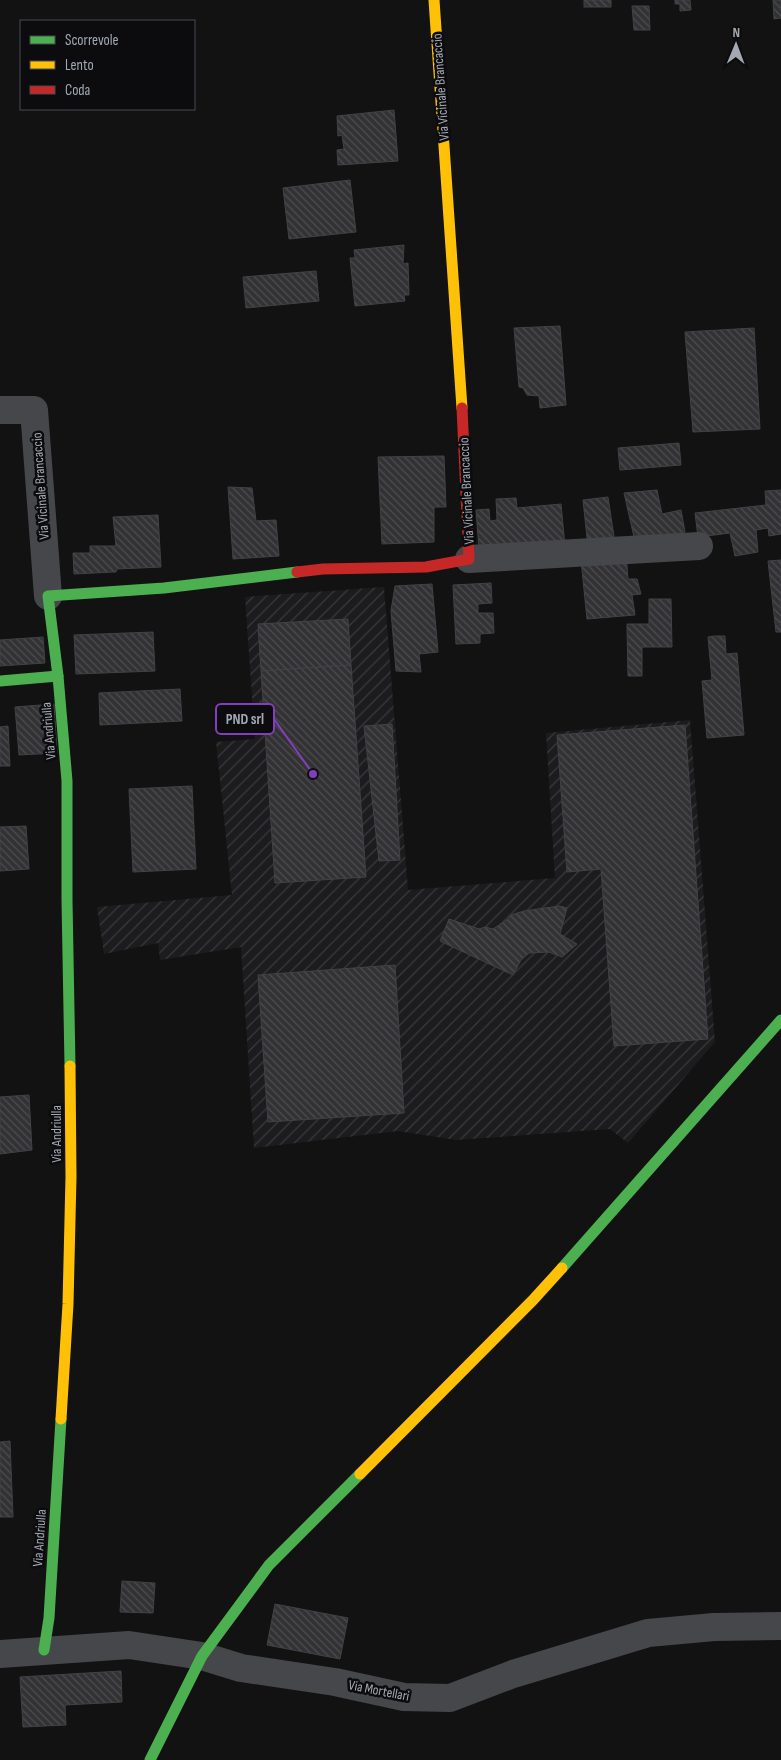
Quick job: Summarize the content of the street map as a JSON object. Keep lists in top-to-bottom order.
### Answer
{
  "streets": {
    "street": ["Via Vicinale Brancaccio", "Via Andriulla", "Via Mortellari"]
  },
  "crossings": [
    ["Via Vicinale Brancaccio", "Via Andriulla"],
    ["Via Andriulla", "Via Mortellari"]
  ],
  "places": ["PND srl"],
  "legend": ["Scorrevole", "Lento", "Coda"],
  "north": "top"
}
